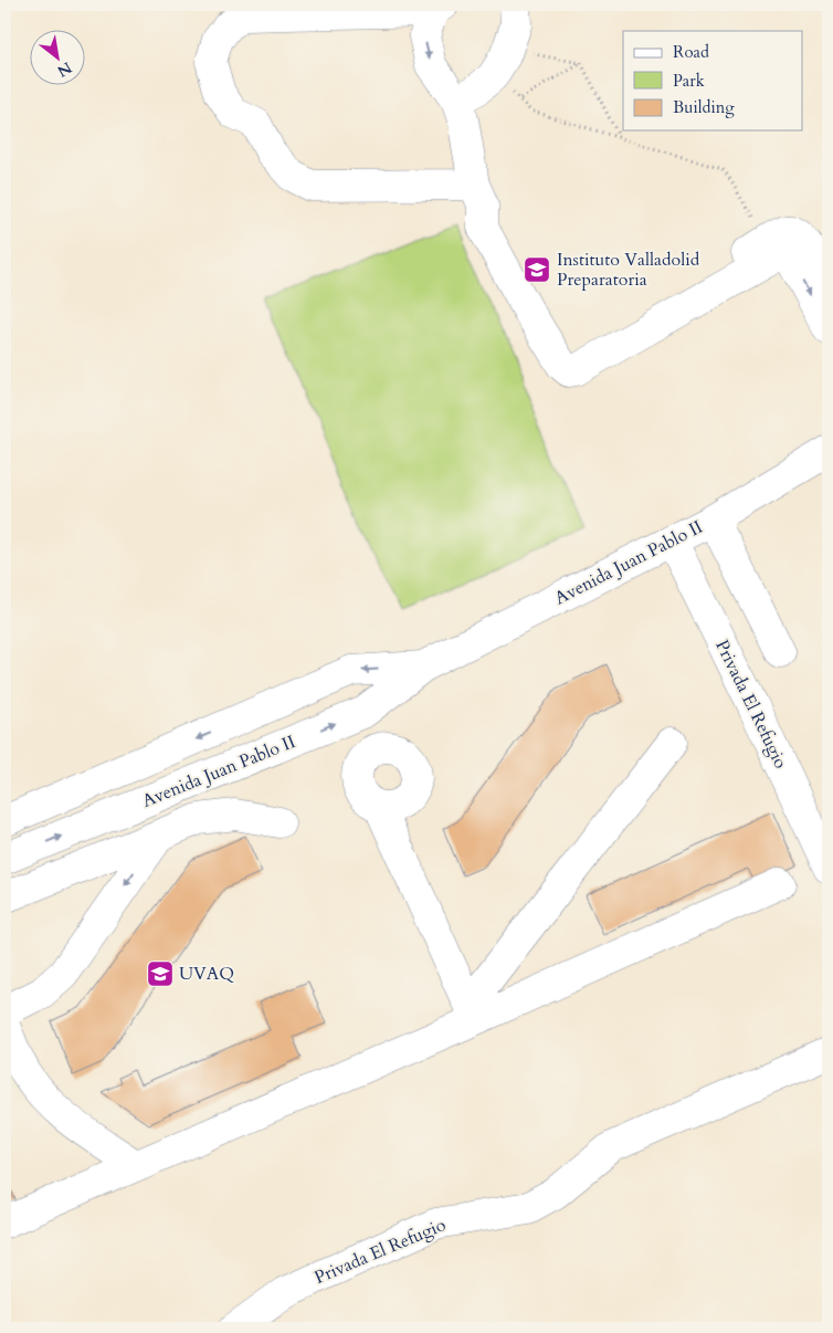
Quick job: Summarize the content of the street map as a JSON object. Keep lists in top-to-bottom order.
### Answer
{
  "streets": {
    "main road": ["Avenida Juan Pablo II", "Privada El Refugio"]
  },
  "crossings": [
    ["Avenida Juan Pablo II", "Privada El Refugio"]
  ],
  "places": {
    "school or university": ["Instituto Valladolid Preparatoria", "UVAQ"]
  },
  "legend": ["Road", "Park", "Building"],
  "north": "bottom right"
}
